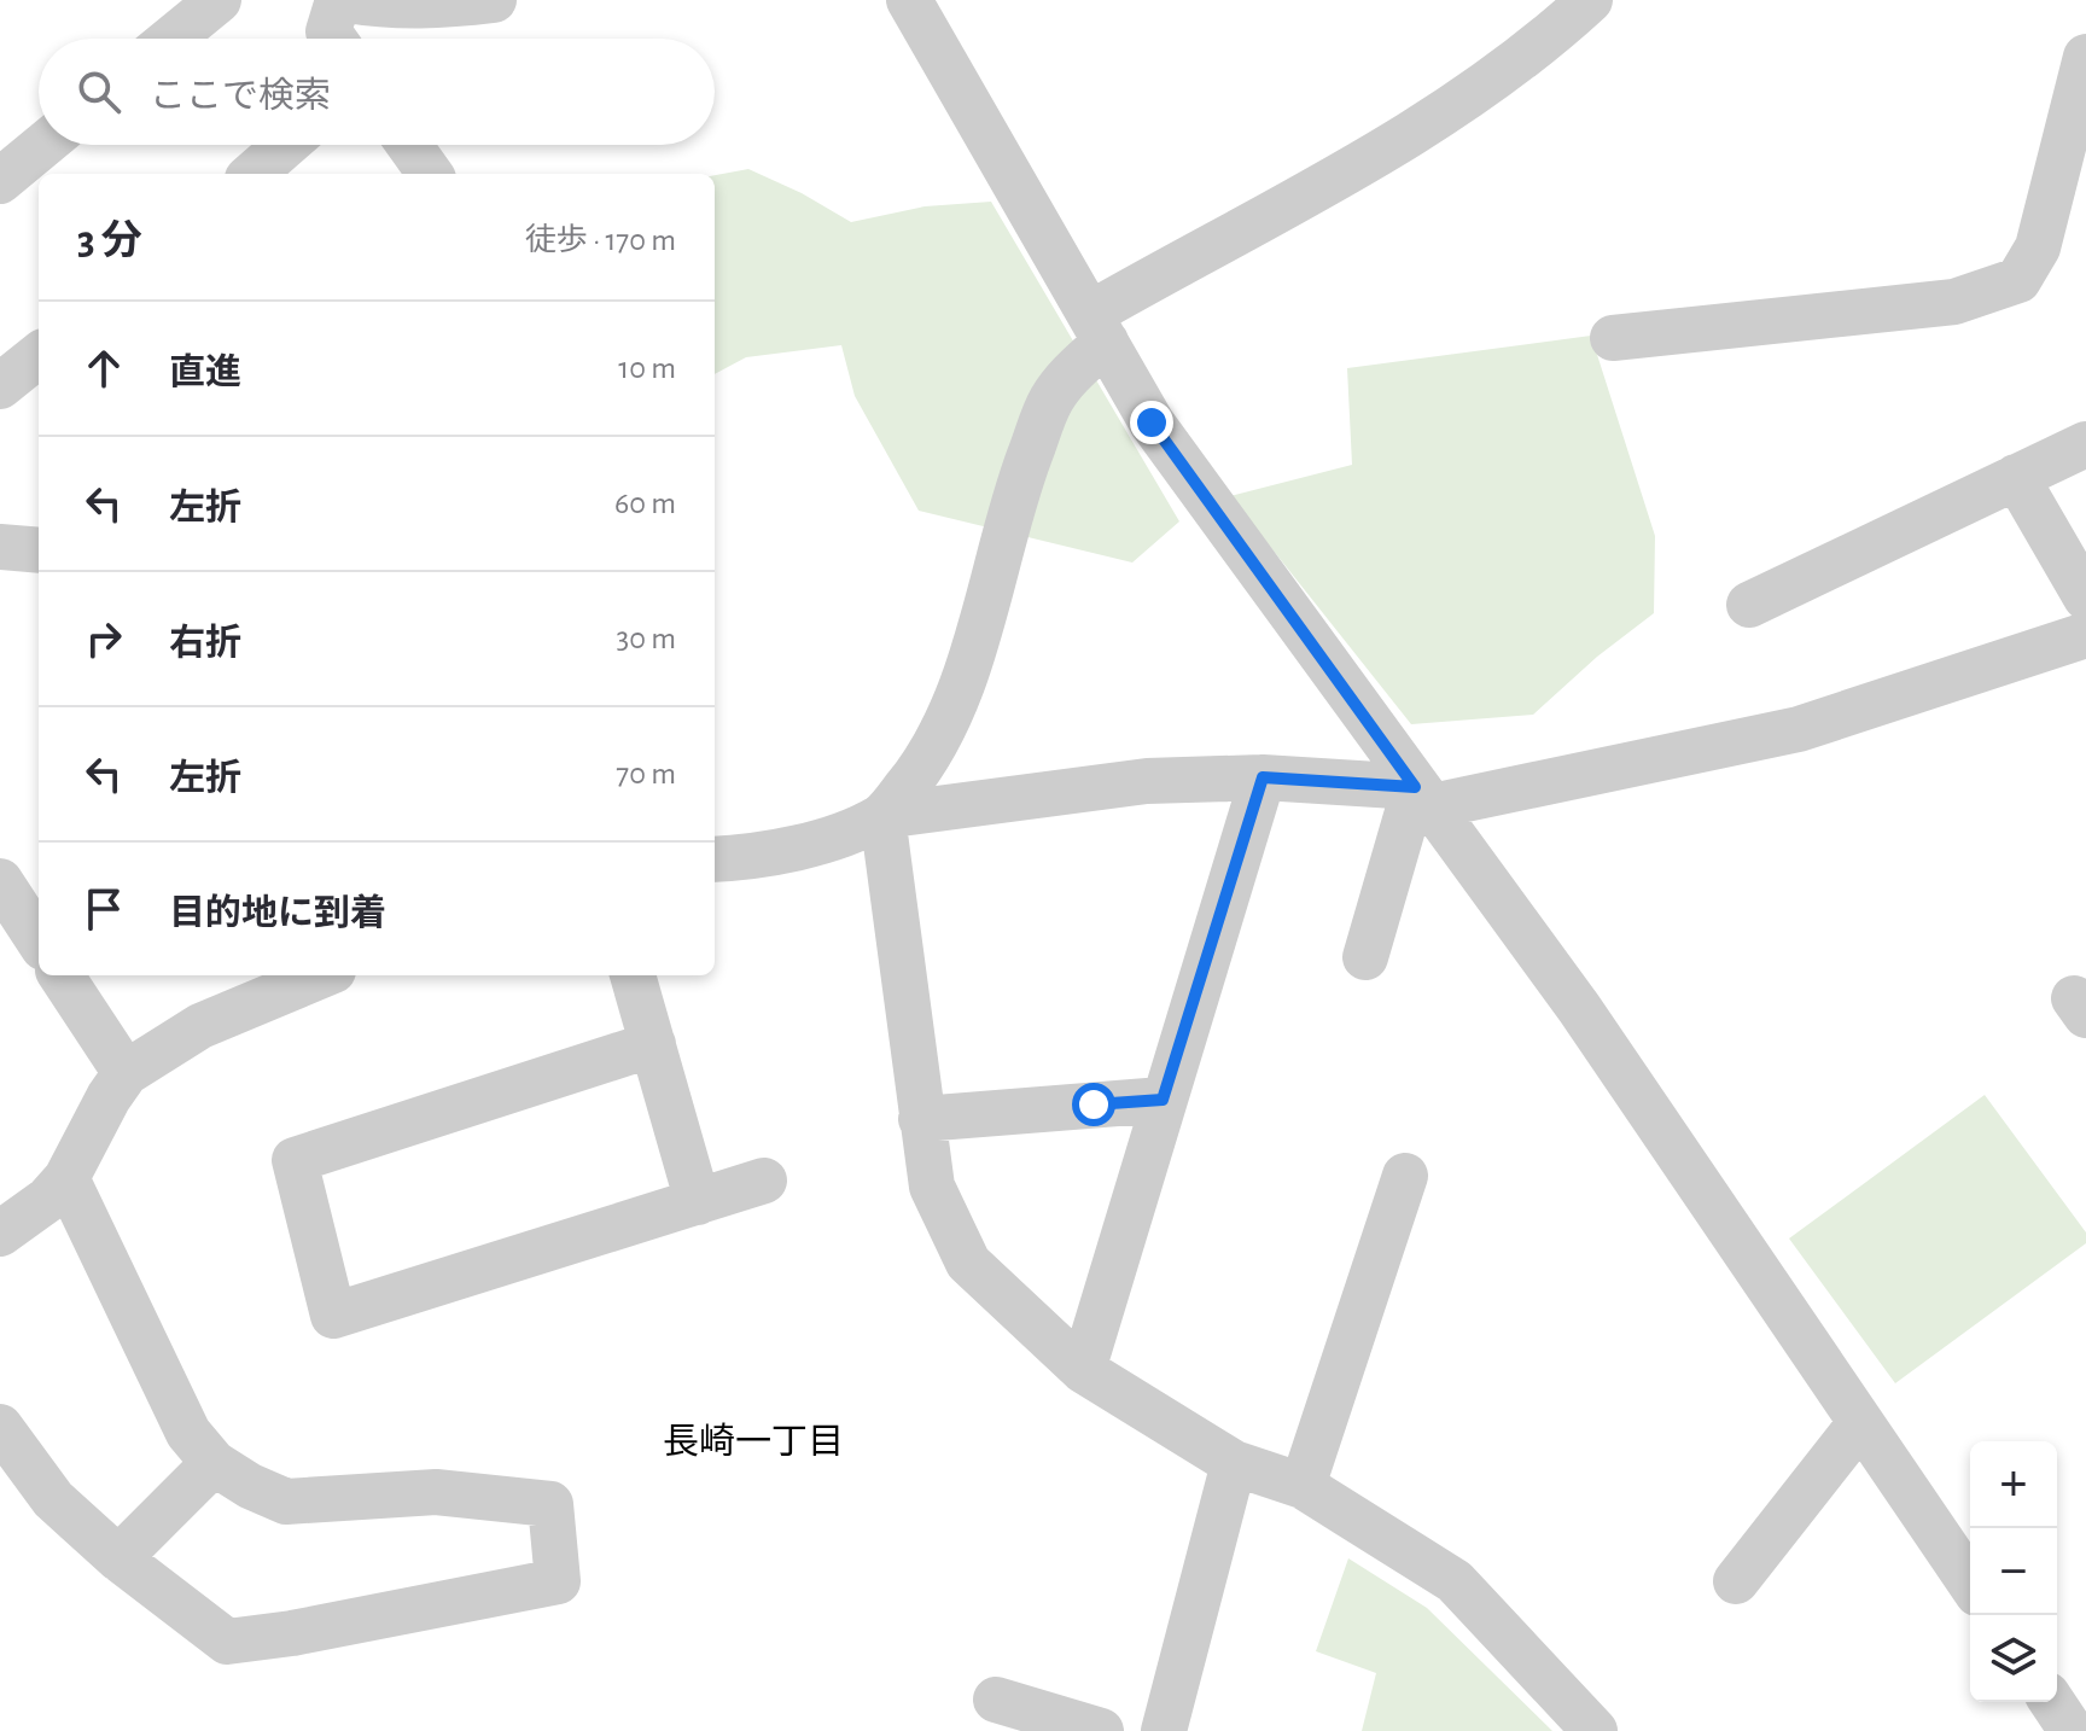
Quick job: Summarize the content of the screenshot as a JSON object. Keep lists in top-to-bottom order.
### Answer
{
  "districts": ["長崎一丁目"],
  "page": {
    "search": "ここで検索",
    "heading": ["3 分", "徒歩 · 170 m"],
    "list": [
      ["直進", "10 m"],
      ["左折", "60 m"],
      ["右折", "30 m"],
      ["左折", "70 m"],
      "目的地に到着"
    ],
    "map_buttons": ["+", "−"]
  }
}
